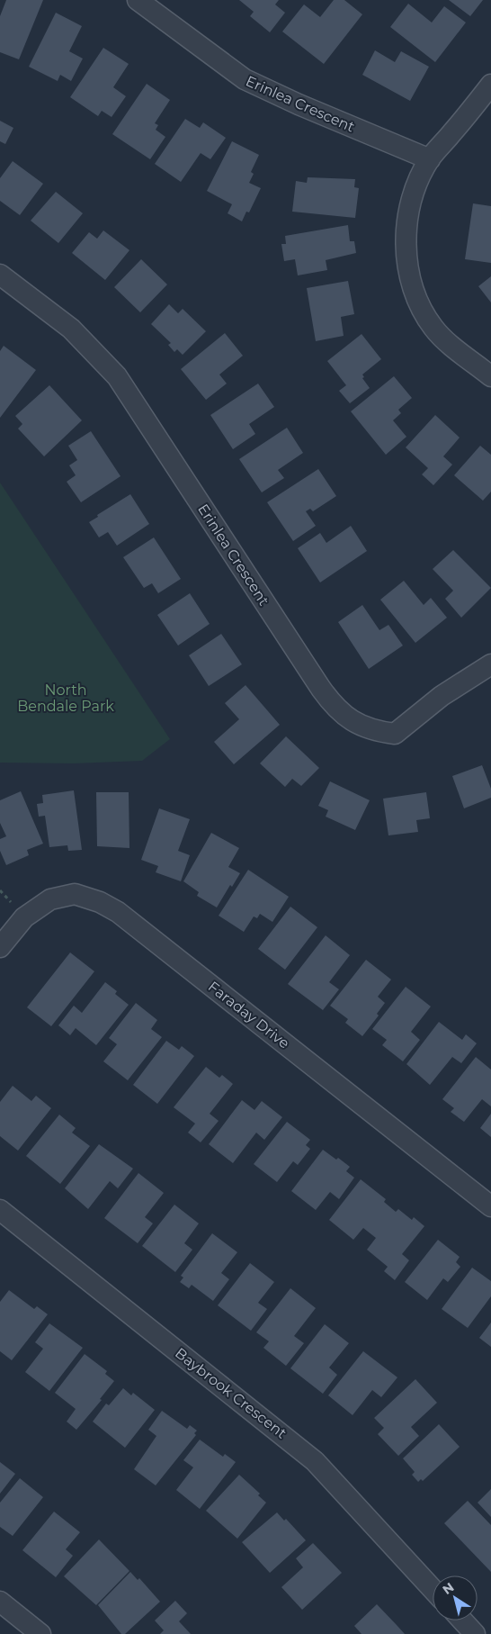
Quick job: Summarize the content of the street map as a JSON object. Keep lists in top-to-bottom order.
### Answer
{
  "streets": {
    "street": ["Erinlea Crescent", "Faraday Drive", "Baybrook Crescent"]
  },
  "parks": ["North Bendale Park"],
  "north": "top left"
}
